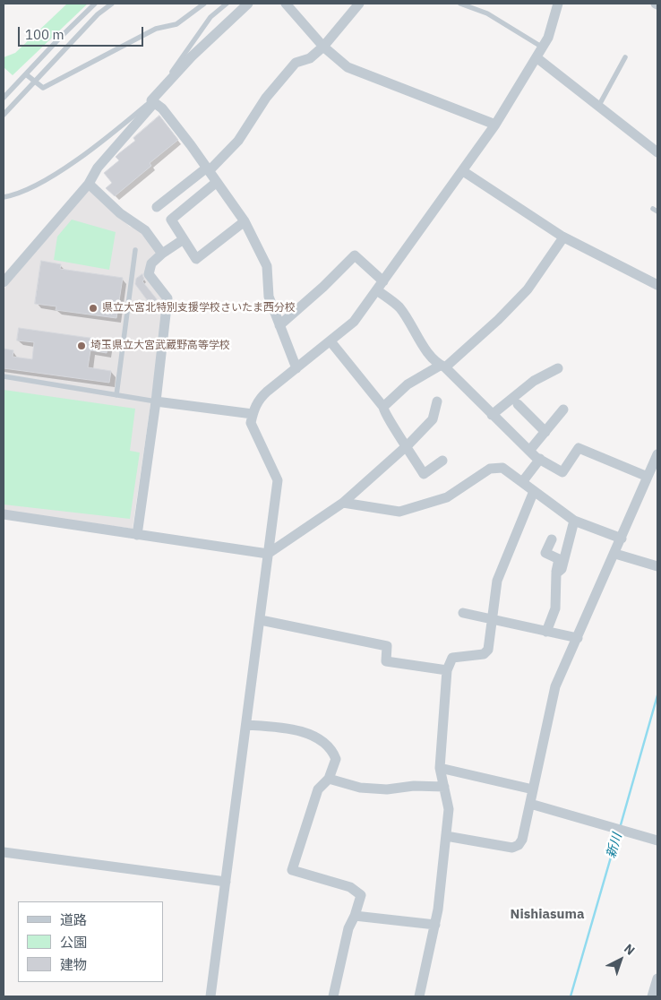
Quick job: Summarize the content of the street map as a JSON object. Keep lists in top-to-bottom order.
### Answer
{
  "districts": ["Nishiasuma"],
  "water": ["新川"],
  "places": ["県立大宮北特別支援学校さいたま西分校", "埼玉県立大宮武蔵野高等学校"],
  "legend": ["道路", "公園", "建物"],
  "scale_bar": "100 m",
  "north": "top right"
}
